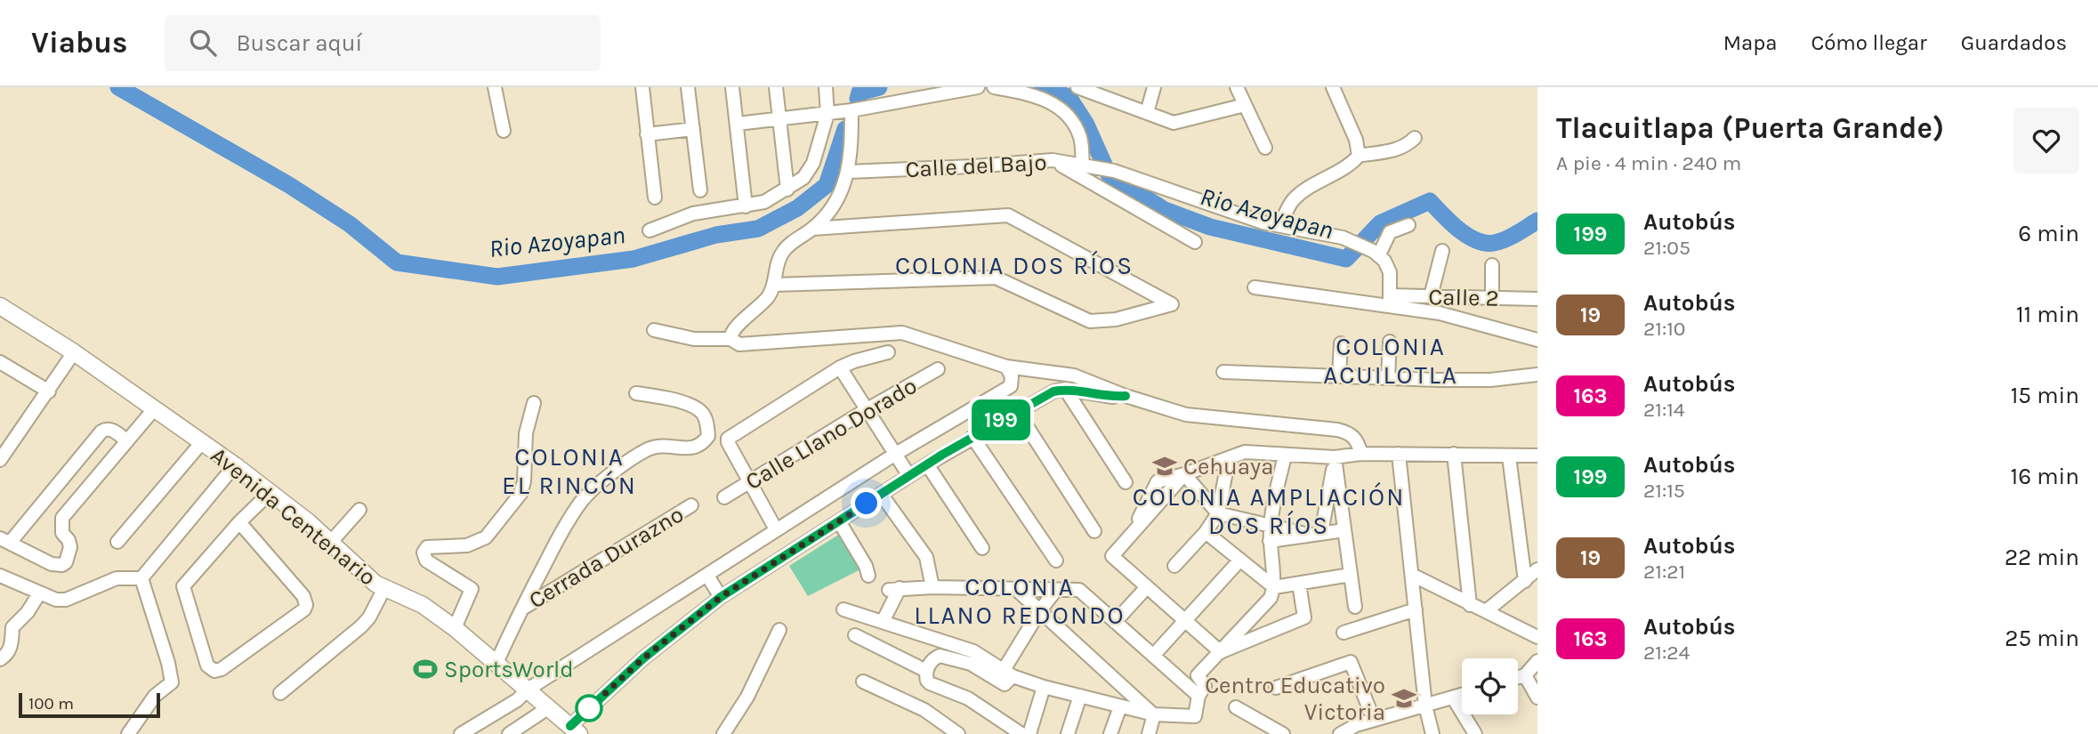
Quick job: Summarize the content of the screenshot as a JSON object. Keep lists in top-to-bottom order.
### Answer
{
  "streets": {
    "main road": ["Avenida Centenario"],
    "street": [
      "Calle del Bajo",
      "Calle 2",
      "Calle Llano Dorado",
      "Cerrada Durazno"
    ]
  },
  "districts": [
    "COLONIA DOS RÍOS",
    "COLONIA ACUILOTLA",
    "COLONIA EL RINCÓN",
    "COLONIA AMPLIACIÓN DOS RÍOS",
    "COLONIA LLANO REDONDO"
  ],
  "water": ["Rio Azoyapan"],
  "places": {
    "school or university": ["Cehuaya", "Centro Educativo Victoria"],
    "sports": ["SportsWorld"]
  },
  "lines": ["bus line 199"],
  "scale_bar": "100 m",
  "page": {
    "header": "Viabus",
    "search": "Buscar aquí",
    "nav": ["Mapa", "Cómo llegar", "Guardados"],
    "on_map": "199",
    "heading": ["Tlacuitlapa (Puerta Grande)", "A pie · 4 min · 240 m"],
    "list": [
      {
        "mark": "199",
        "name": "Autobús",
        "note": "21:05",
        "value": "6 min"
      },
      {
        "mark": "19",
        "name": "Autobús",
        "note": "21:10",
        "value": "11 min"
      },
      {
        "mark": "163",
        "name": "Autobús",
        "note": "21:14",
        "value": "15 min"
      },
      {
        "mark": "199",
        "name": "Autobús",
        "note": "21:15",
        "value": "16 min"
      },
      {
        "mark": "19",
        "name": "Autobús",
        "note": "21:21",
        "value": "22 min"
      },
      {
        "mark": "163",
        "name": "Autobús",
        "note": "21:24",
        "value": "25 min"
      }
    ],
    "scale": "100 m"
  }
}
